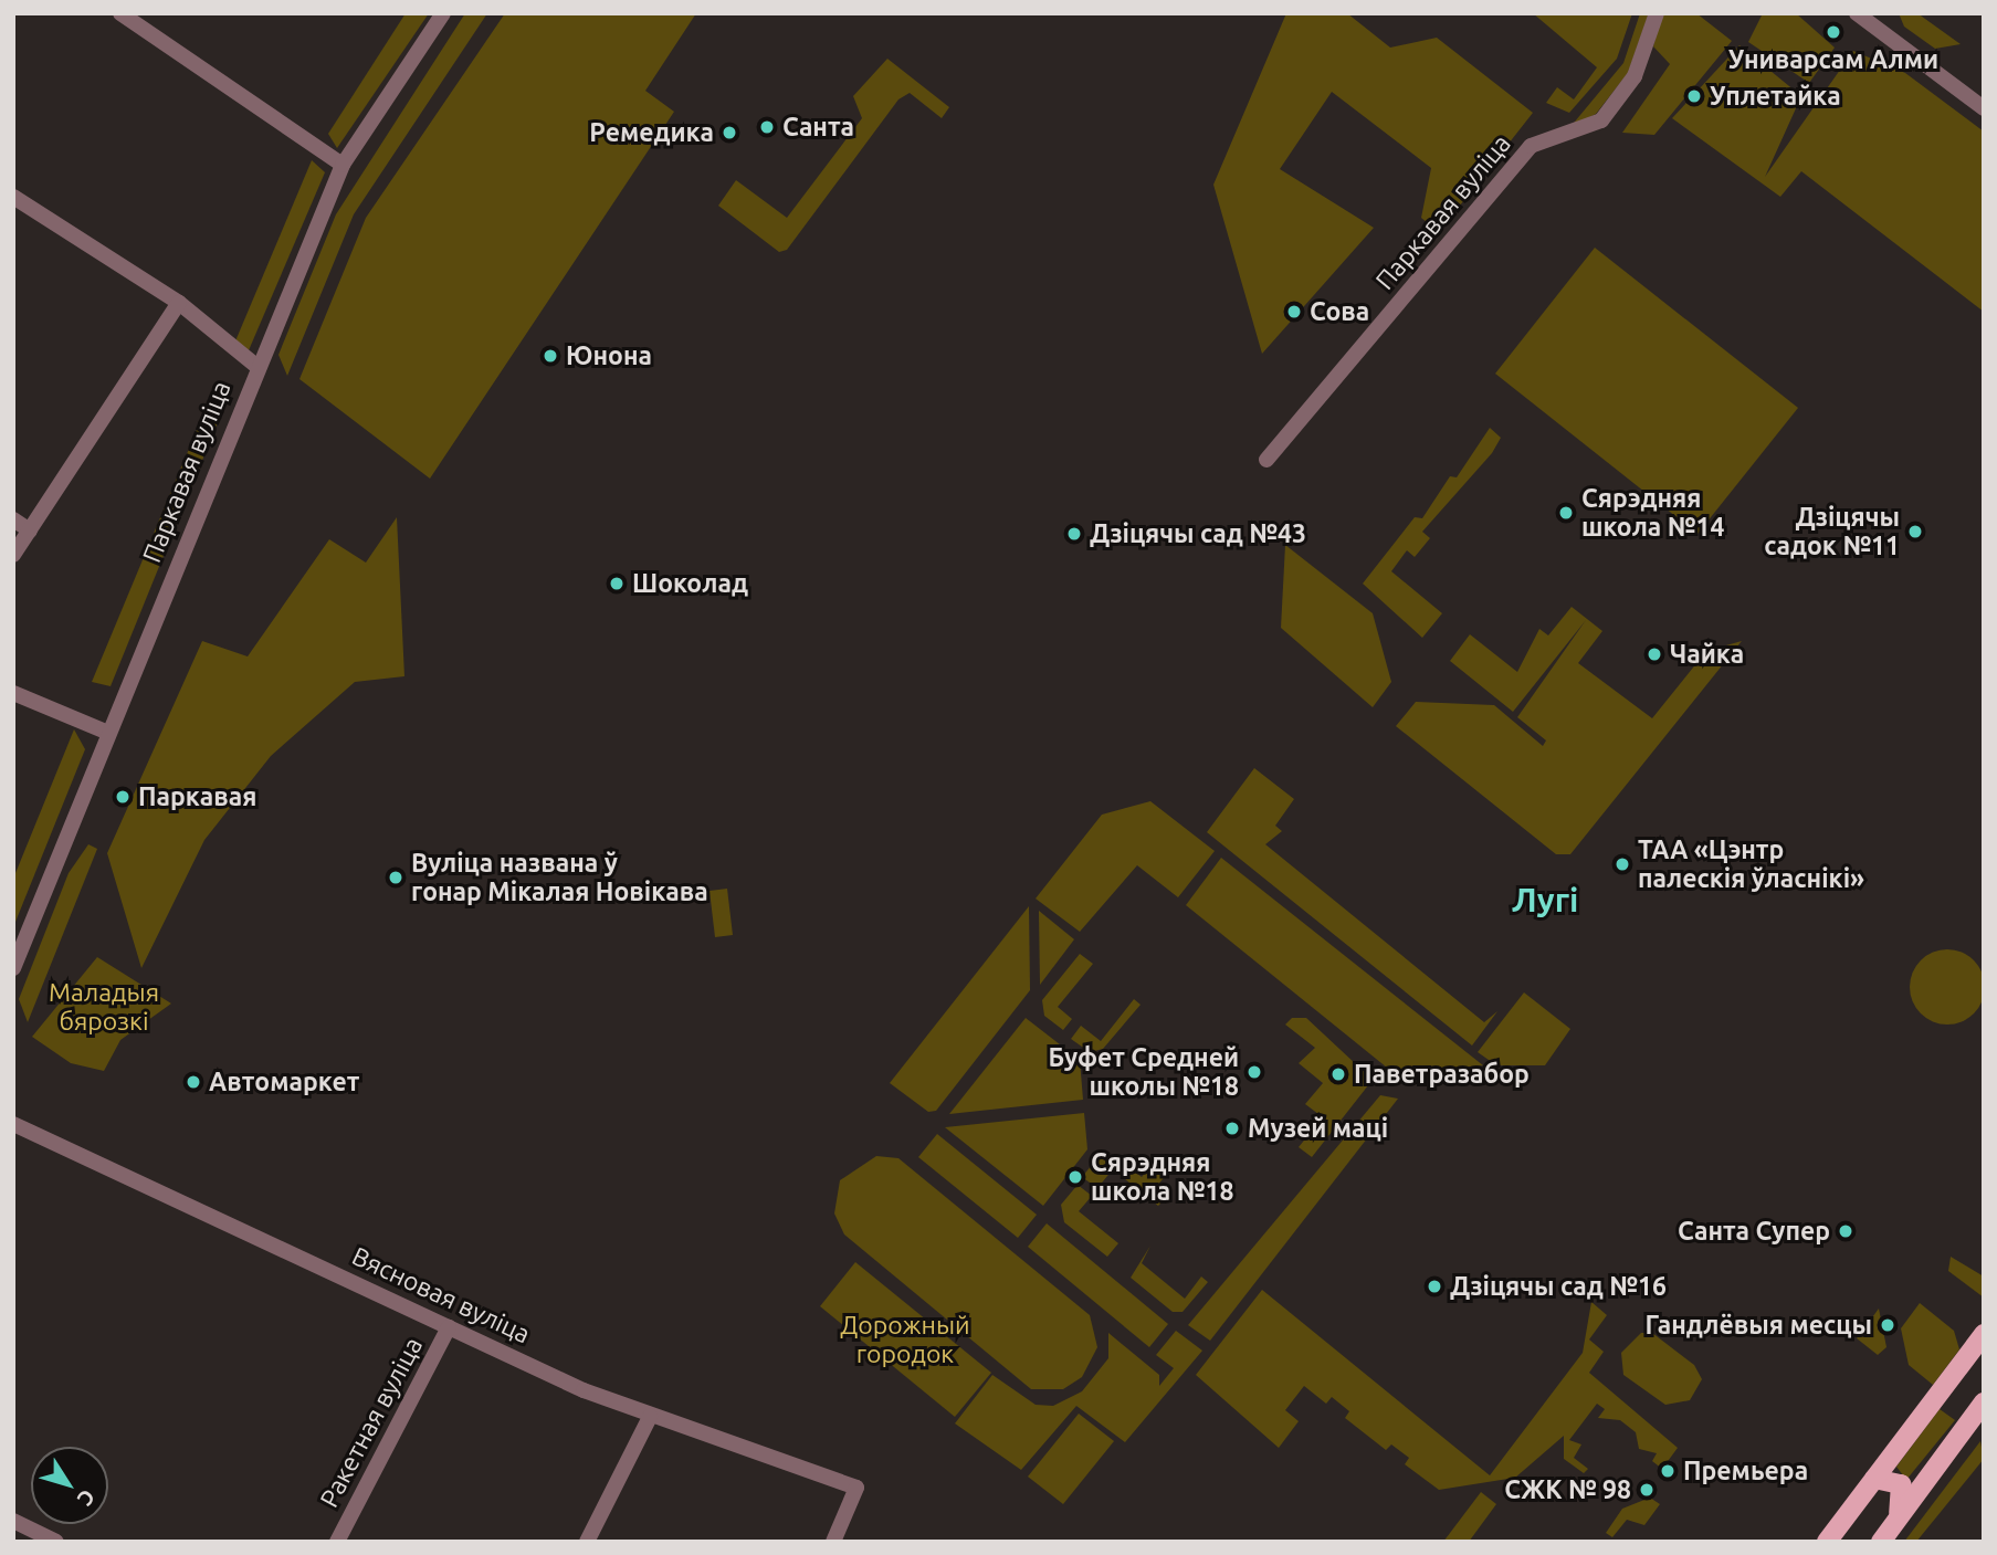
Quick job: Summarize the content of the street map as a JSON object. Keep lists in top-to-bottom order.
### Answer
{
  "streets": {
    "street": ["Паркавая вуліца", "Вясновая вуліца", "Ракетная вуліца"]
  },
  "crossings": [
    ["Вясновая вуліца", "Ракетная вуліца"]
  ],
  "districts": ["Лугі"],
  "parks": ["Маладыя бярозкі", "Дорожный городок"],
  "places": [
    "Униварсам Алми",
    "Уплетайка",
    "Санта",
    "Ремедика",
    "Сова",
    "Юнона",
    "Сярэдняя школа №14",
    "Дзіцячы садок №11",
    "Дзіцячы сад №43",
    "Шоколад",
    "Чайка",
    "Паркавая",
    "ТАА «Цэнтр палескія ўласнікі»",
    "Вуліца названа ў гонар Мікалая Новікава",
    "Буфет Средней школы №18",
    "Паветразабор",
    "Автомаркет",
    "Музей маці",
    "Сярэдняя школа №18",
    "Санта Супер",
    "Дзіцячы сад №16",
    "Гандлёвыя месцы",
    "Премьера",
    "СЖК № 98"
  ],
  "north": "bottom right"
}
